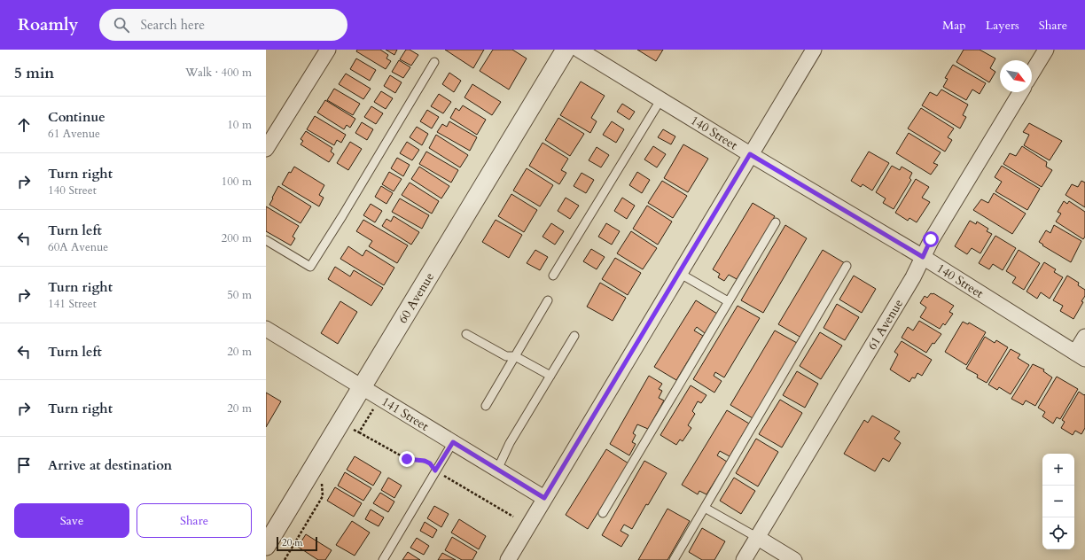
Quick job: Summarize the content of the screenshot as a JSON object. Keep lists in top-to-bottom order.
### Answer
{
  "streets": {
    "street": [
      "140 Street",
      "60 Avenue",
      "61 Avenue",
      "141 Street"
    ]
  },
  "crossings": [
    ["140 Street", "61 Avenue"],
    ["60 Avenue", "141 Street"]
  ],
  "scale_bar": "20 m",
  "north": "bottom right",
  "page": {
    "header": "Roamly",
    "search": "Search here",
    "nav": ["Map", "Layers", "Share"],
    "heading": ["5 min", "Walk · 400 m"],
    "list": [
      ["Continue", "61 Avenue", "10 m"],
      ["Turn right", "140 Street", "100 m"],
      ["Turn left", "60A Avenue", "200 m"],
      ["Turn right", "141 Street", "50 m"],
      ["Turn left", "20 m"],
      ["Turn right", "20 m"],
      "Arrive at destination"
    ],
    "map_buttons": ["+", "−"],
    "buttons": ["Save", "Share"],
    "scale": "20 m"
  }
}
